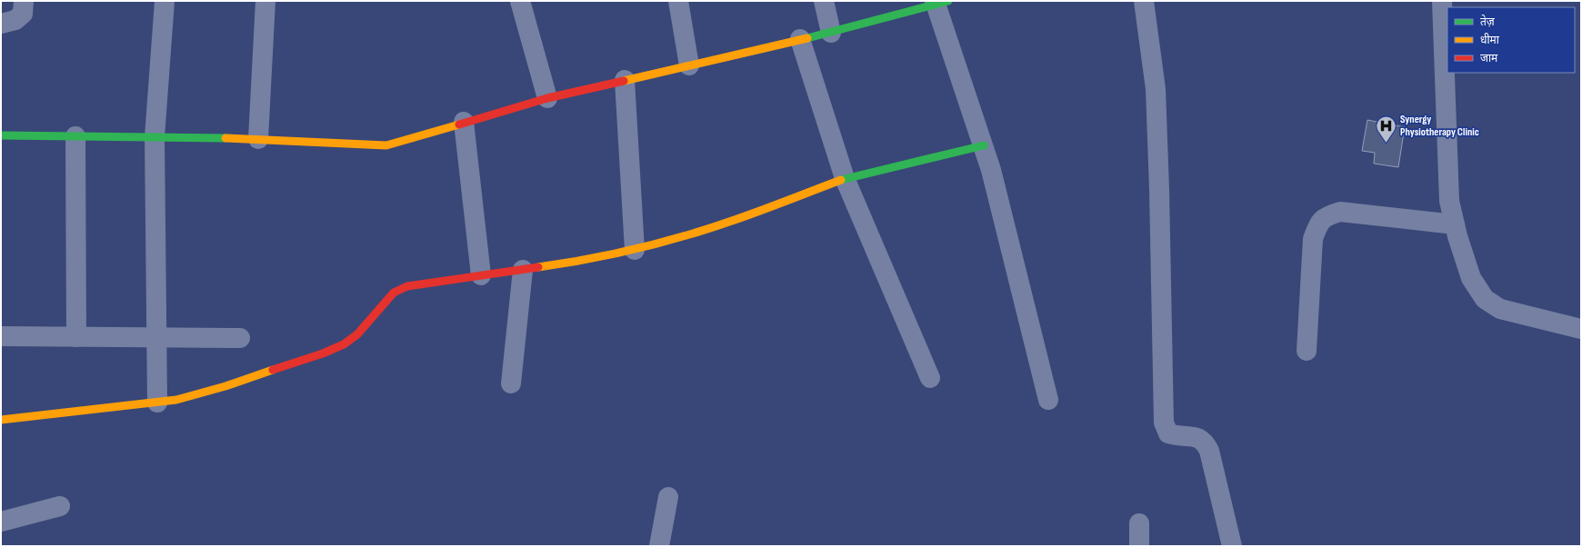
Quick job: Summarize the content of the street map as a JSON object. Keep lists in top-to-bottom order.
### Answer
{
  "places": {
    "hospital": ["Synergy Physiotherapy Clinic"]
  },
  "legend": ["तेज़", "धीमा", "जाम"]
}
